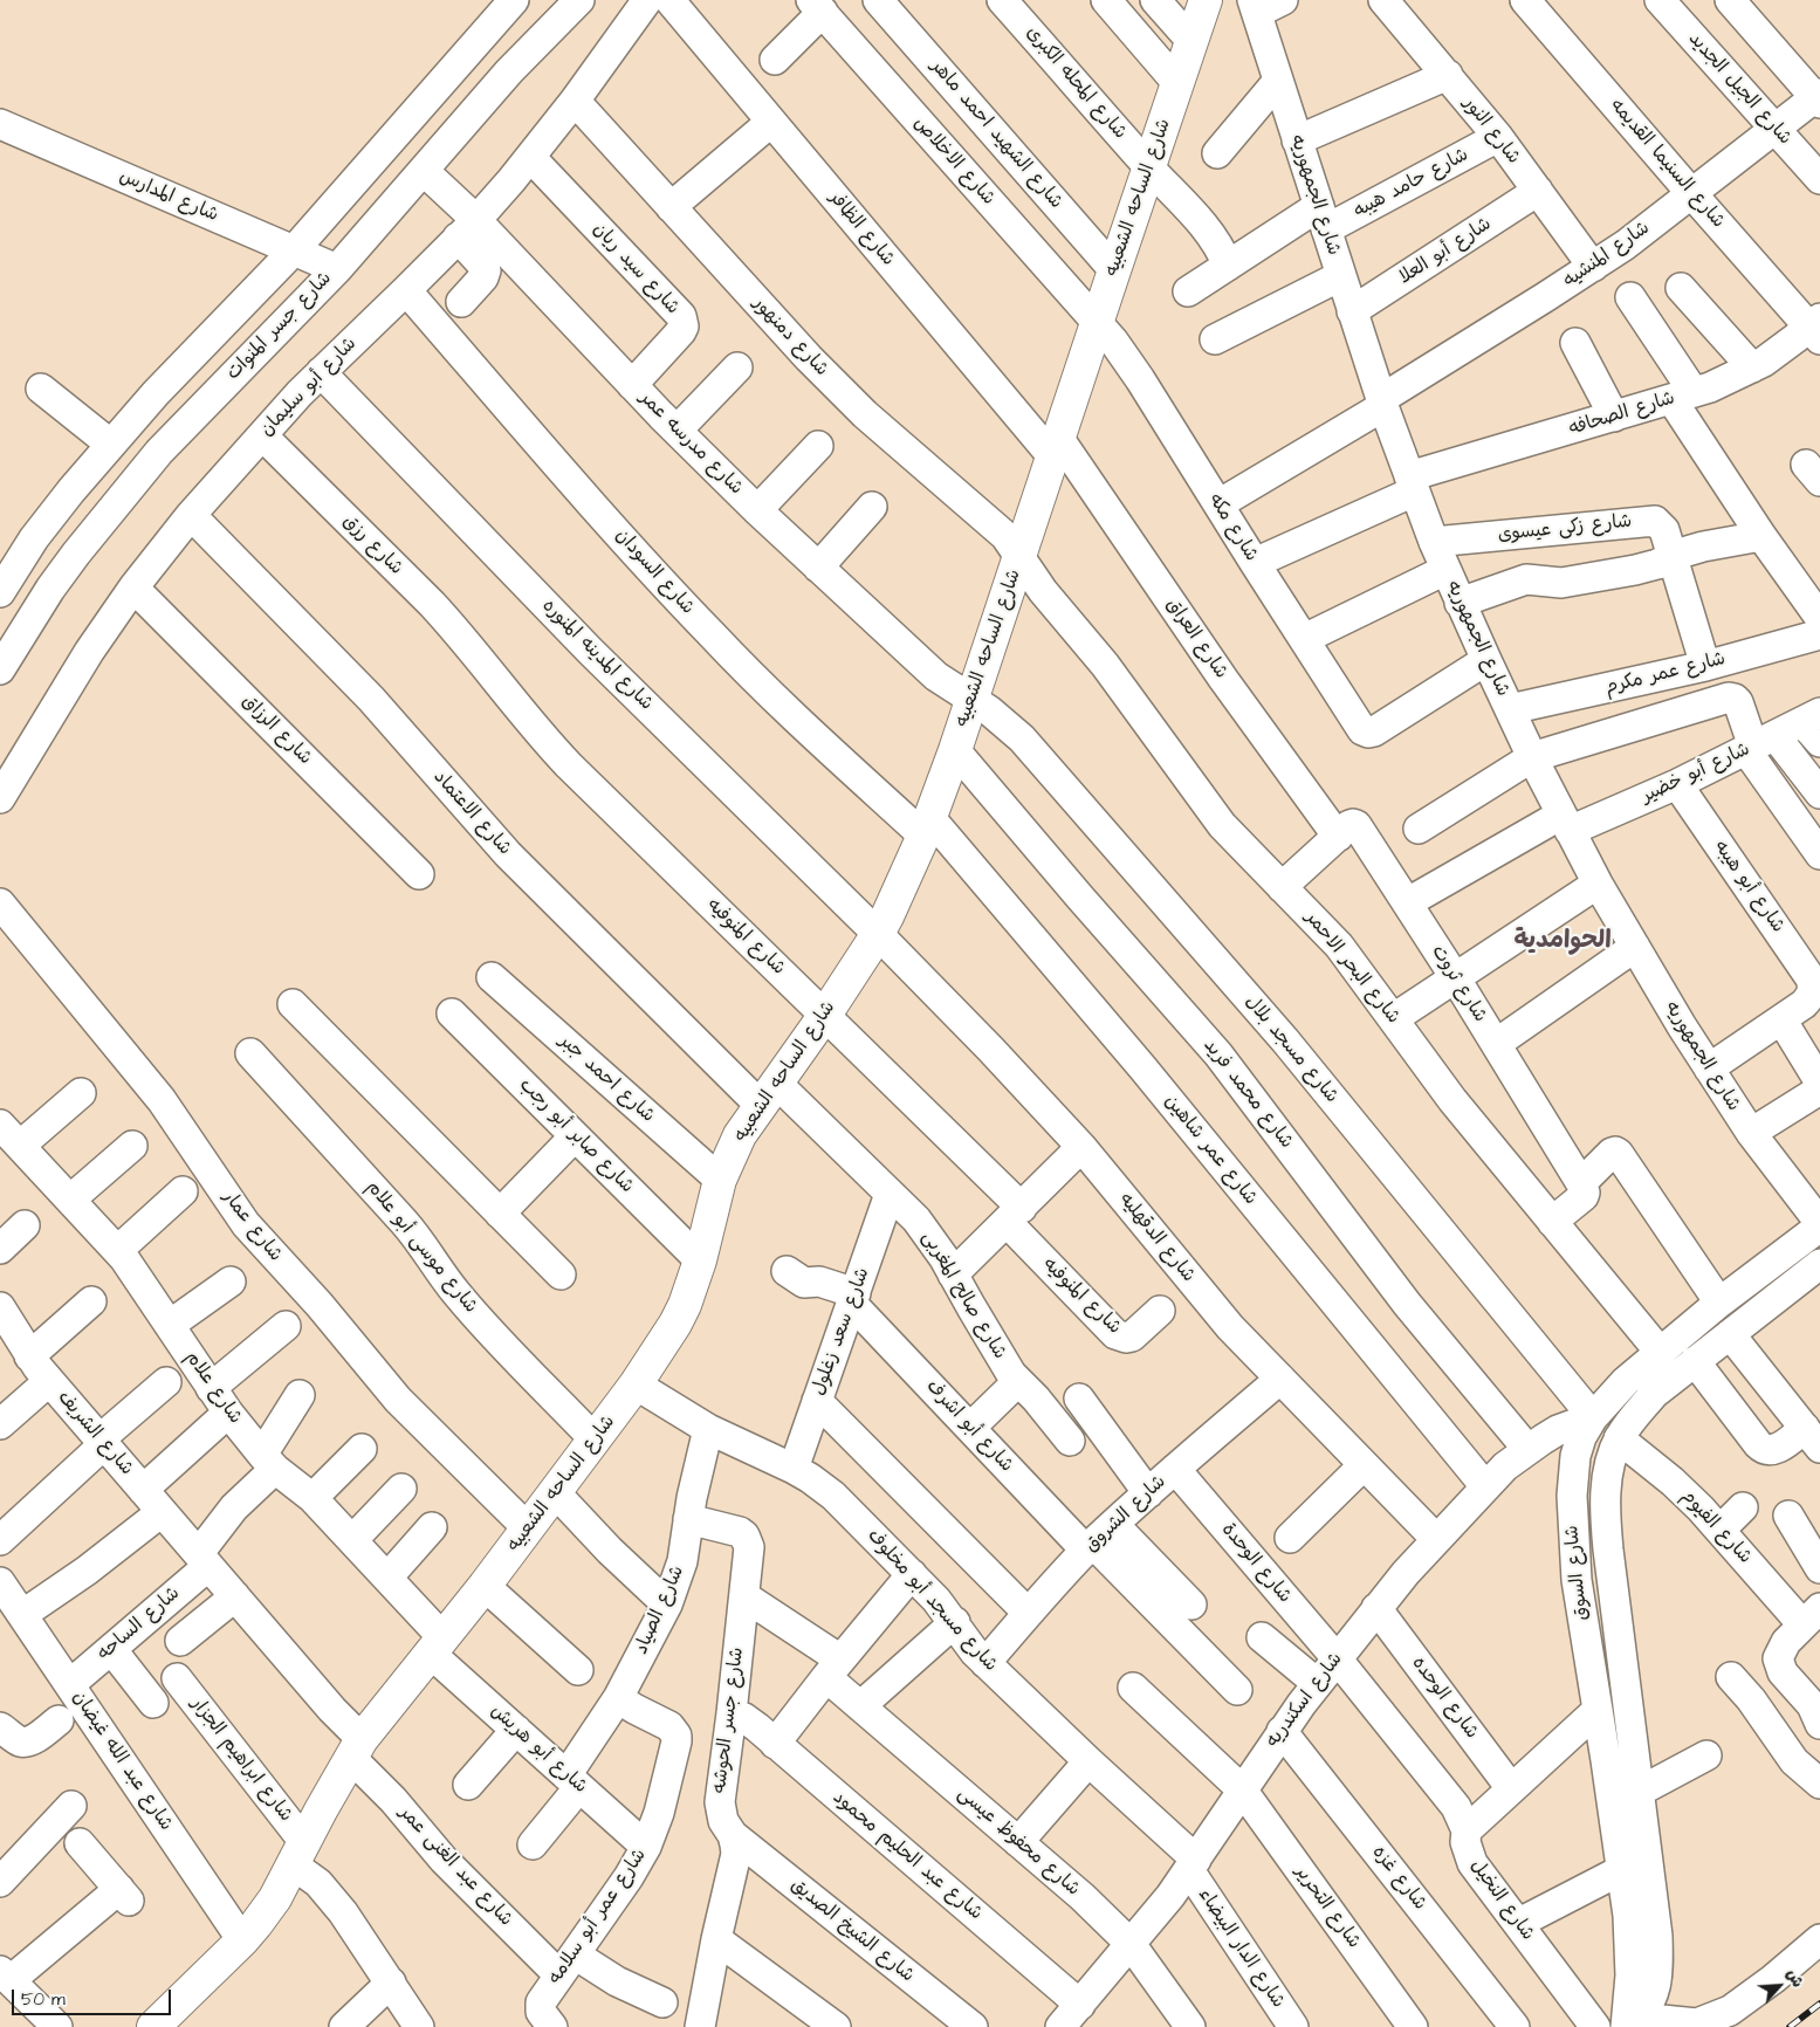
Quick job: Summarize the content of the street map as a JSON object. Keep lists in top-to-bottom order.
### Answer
{
  "streets": {
    "main road": ["شارع الساحه الشعبيه"],
    "street": [
      "شارع المحله الكبرى",
      "شارع الجيل الجديد",
      "شارع النور",
      "شارع الشهيد احمد ماهر",
      "شارع الاخلاص",
      "شارع السنيما القديمه",
      "شارع حامد هيبه",
      "شارع الجمهوريه",
      "شارع المدارس",
      "شارع الظافر",
      "شارع أبو العلا",
      "شارع المنشيه",
      "شارع سيد ريان",
      "شارع جسر المنوات",
      "شارع دمنهور",
      "شارع أبو سليمان",
      "شارع الصحافه",
      "شارع مدرسه عمر",
      "شارع مكه",
      "شارع زكى عيسوى",
      "شارع رزق",
      "شارع السودان",
      "شارع العراق",
      "شارع المدينه المنوره",
      "شارع عمر مكرم",
      "شارع الرزاق",
      "شارع أبو خضير",
      "شارع الاعتماد",
      "شارع أبو هيبه",
      "شارع المنوفيه",
      "شارع البحر الاحمر",
      "شارع ثروت",
      "شارع مسجد بلال",
      "شارع احمد جبر",
      "شارع محمد فريد",
      "شارع صابر أبو رجب",
      "شارع عمر شاهين",
      "شارع عمار",
      "شارع الدقهليه",
      "شارع موسى أبو علام",
      "شارع صالح المغربى",
      "شارع سعد زغلول",
      "شارع علام",
      "شارع أبو اشرف",
      "شارع الشريف",
      "شارع الشروق",
      "شارع الفيوم",
      "شارع الوحدة",
      "شارع السوق",
      "شارع مسجد أبو مخلوف",
      "شارع الصياد",
      "شارع الساحه",
      "شارع الوحده",
      "شارع اسكندريه",
      "شارع جسر الحوشه",
      "شارع أبو هريش",
      "شارع ابراهيم الجزار",
      "شارع عبد الله غيضان",
      "شارع محفوظ عيسى",
      "شارع عبد الحليم محمود",
      "شارع عبد الغنى عمر",
      "شارع غزه",
      "شارع النخيل",
      "شارع التحرير",
      "شارع عمر أبو سلامه",
      "شارع الشيخ الصديق",
      "شارع الدار البيضاء"
    ]
  },
  "crossings": [
    ["شارع المحله الكبرى", "شارع حامد هيبه"],
    ["شارع المحله الكبرى", "شارع الساحه الشعبيه"],
    ["شارع الجيل الجديد", "شارع المنشيه"],
    ["شارع النور", "شارع حامد هيبه"],
    ["شارع النور", "شارع أبو العلا"],
    ["شارع النور", "شارع المنشيه"],
    ["شارع الشهيد احمد ماهر", "شارع الساحه الشعبيه"],
    ["شارع الاخلاص", "شارع الساحه الشعبيه"],
    ["شارع الاخلاص", "شارع مكه"],
    ["شارع السنيما القديمه", "شارع المنشيه"],
    ["شارع السنيما القديمه", "شارع الصحافه"],
    ["شارع حامد هيبه", "شارع الجمهوريه"],
    ["شارع الجمهوريه", "شارع أبو العلا"],
    ["شارع الجمهوريه", "شارع المنشيه"],
    ["شارع الجمهوريه", "شارع الصحافه"],
    ["شارع الجمهوريه", "شارع مكه"],
    ["شارع الجمهوريه", "شارع زكى عيسوى"],
    ["شارع الجمهوريه", "شارع عمر مكرم"],
    ["شارع الجمهوريه", "شارع أبو خضير"],
    ["شارع الجمهوريه", "شارع السوق"],
    ["شارع المدارس", "شارع جسر المنوات"],
    ["شارع الساحه الشعبيه", "شارع الظافر"],
    ["شارع الساحه الشعبيه", "شارع دمنهور"],
    ["شارع الساحه الشعبيه", "شارع مدرسه عمر"],
    ["شارع الساحه الشعبيه", "شارع مكه"],
    ["شارع الساحه الشعبيه", "شارع السودان"],
    ["شارع الساحه الشعبيه", "شارع العراق"],
    ["شارع الساحه الشعبيه", "شارع المدينه المنوره"],
    ["شارع الساحه الشعبيه", "شارع الاعتماد"],
    ["شارع الساحه الشعبيه", "شارع المنوفيه"],
    ["شارع الساحه الشعبيه", "شارع البحر الاحمر"],
    ["شارع الساحه الشعبيه", "شارع مسجد بلال"],
    ["شارع الساحه الشعبيه", "شارع احمد جبر"],
    ["شارع الساحه الشعبيه", "شارع محمد فريد"],
    ["شارع الساحه الشعبيه", "شارع صابر أبو رجب"],
    ["شارع الساحه الشعبيه", "شارع عمر شاهين"],
    ["شارع الساحه الشعبيه", "شارع عمار"],
    ["شارع الساحه الشعبيه", "شارع الدقهليه"],
    ["شارع الساحه الشعبيه", "شارع موسى أبو علام"],
    ["شارع الساحه الشعبيه", "شارع صالح المغربى"],
    ["شارع الساحه الشعبيه", "شارع علام"],
    ["شارع الساحه الشعبيه", "شارع الشريف"],
    ["شارع الساحه الشعبيه", "شارع مسجد أبو مخلوف"],
    ["شارع الساحه الشعبيه", "شارع أبو هريش"],
    ["شارع الساحه الشعبيه", "شارع ابراهيم الجزار"],
    ["شارع الساحه الشعبيه", "شارع عبد الله غيضان"],
    ["شارع الساحه الشعبيه", "شارع عبد الغنى عمر"],
    ["شارع الظافر", "شارع العراق"],
    ["شارع المنشيه", "شارع مكه"],
    ["شارع سيد ريان", "شارع أبو سليمان"],
    ["شارع سيد ريان", "شارع مدرسه عمر"],
    ["شارع جسر المنوات", "شارع مدرسه عمر"],
    ["شارع دمنهور", "شارع أبو سليمان"],
    ["شارع دمنهور", "شارع البحر الاحمر"],
    ["شارع أبو سليمان", "شارع مدرسه عمر"],
    ["شارع أبو سليمان", "شارع رزق"],
    ["شارع أبو سليمان", "شارع السودان"],
    ["شارع أبو سليمان", "شارع المدينه المنوره"],
    ["شارع أبو سليمان", "شارع الرزاق"],
    ["شارع أبو سليمان", "شارع الاعتماد"],
    ["شارع مدرسه عمر", "شارع مسجد بلال"],
    ["شارع زكى عيسوى", "شارع عمر مكرم"],
    ["شارع رزق", "شارع المنوفيه"],
    ["شارع السودان", "شارع عمر شاهين"],
    ["شارع العراق", "شارع ثروت"],
    ["شارع المدينه المنوره", "شارع الدقهليه"],
    ["شارع أبو خضير", "شارع أبو هيبه"],
    ["شارع أبو خضير", "شارع ثروت"],
    ["شارع الاعتماد", "شارع صالح المغربى"],
    ["شارع البحر الاحمر", "شارع ثروت"],
    ["شارع البحر الاحمر", "شارع السوق"],
    ["شارع مسجد بلال", "شارع السوق"],
    ["شارع مسجد بلال", "شارع اسكندريه"],
    ["شارع محمد فريد", "شارع اسكندريه"],
    ["شارع عمر شاهين", "شارع اسكندريه"],
    ["شارع الدقهليه", "شارع الشروق"],
    ["شارع الدقهليه", "شارع اسكندريه"],
    ["شارع صالح المغربى", "شارع سعد زغلول"],
    ["شارع سعد زغلول", "شارع أبو اشرف"],
    ["شارع سعد زغلول", "شارع مسجد أبو مخلوف"],
    ["شارع علام", "شارع أبو هريش"],
    ["شارع أبو اشرف", "شارع الشروق"],
    ["شارع الشريف", "شارع الساحه"],
    ["شارع الشريف", "شارع عبد الغنى عمر"],
    ["شارع الشروق", "شارع الوحدة"],
    ["شارع الشروق", "شارع مسجد أبو مخلوف"],
    ["شارع الفيوم", "شارع السوق"],
    ["شارع الوحدة", "شارع اسكندريه"],
    ["شارع الوحدة", "شارع النخيل"],
    ["شارع السوق", "شارع اسكندريه"],
    ["شارع مسجد أبو مخلوف", "شارع الصياد"],
    ["شارع مسجد أبو مخلوف", "شارع اسكندريه"],
    ["شارع مسجد أبو مخلوف", "شارع الدار البيضاء"],
    ["شارع الصياد", "شارع جسر الحوشه"],
    ["شارع الصياد", "شارع أبو هريش"],
    ["شارع الصياد", "شارع عمر أبو سلامه"],
    ["شارع الساحه", "شارع عبد الله غيضان"],
    ["شارع الوحده", "شارع اسكندريه"],
    ["شارع اسكندريه", "شارع محفوظ عيسى"],
    ["شارع اسكندريه", "شارع عبد الحليم محمود"],
    ["شارع اسكندريه", "شارع غزه"],
    ["شارع اسكندريه", "شارع النخيل"],
    ["شارع اسكندريه", "شارع التحرير"],
    ["شارع اسكندريه", "شارع الدار البيضاء"],
    ["شارع جسر الحوشه", "شارع محفوظ عيسى"],
    ["شارع جسر الحوشه", "شارع عبد الحليم محمود"],
    ["شارع جسر الحوشه", "شارع الشيخ الصديق"],
    ["شارع أبو هريش", "شارع عمر أبو سلامه"],
    ["شارع عبد الغنى عمر", "شارع عمر أبو سلامه"]
  ],
  "districts": ["الحوامدية"],
  "scale_bar": "50 m",
  "north": "top right"
}
